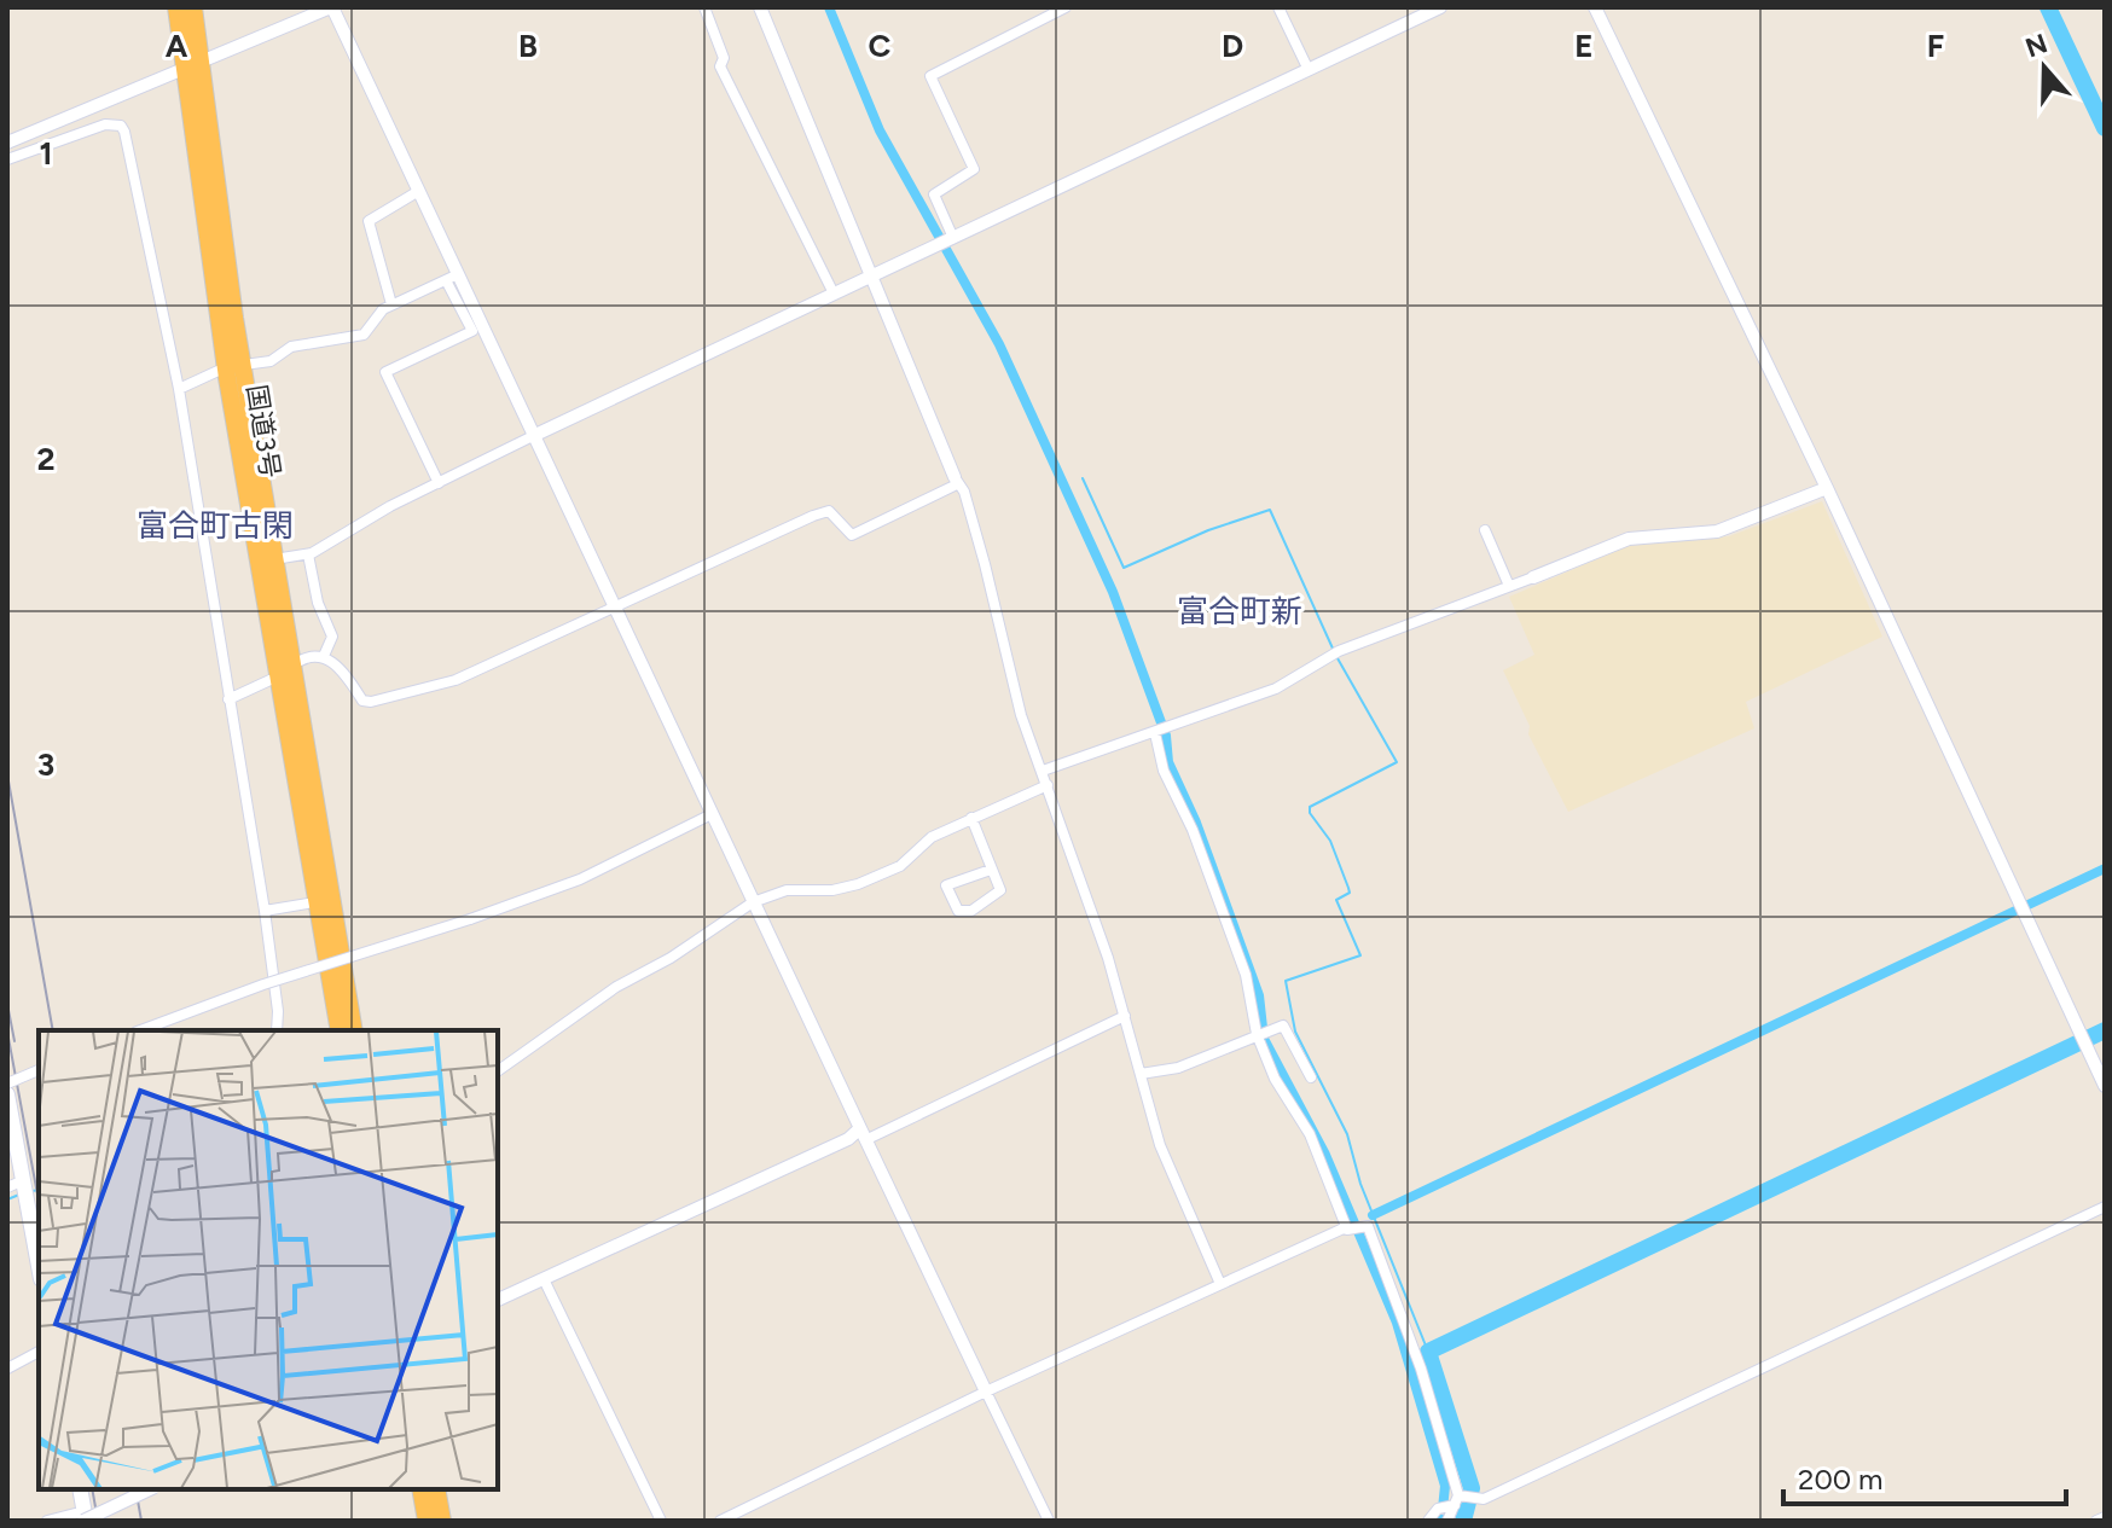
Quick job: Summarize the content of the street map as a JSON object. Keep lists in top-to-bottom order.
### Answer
{
  "streets": {
    "highway": ["国道3号"]
  },
  "districts": ["富合町古閑", "富合町新"],
  "scale_bar": "200 m",
  "north": "top",
  "grid": {
    "columns": [
      "A",
      "B",
      "C",
      "D",
      "E",
      "F"
    ],
    "rows": ["1", "2", "3"]
  }
}
